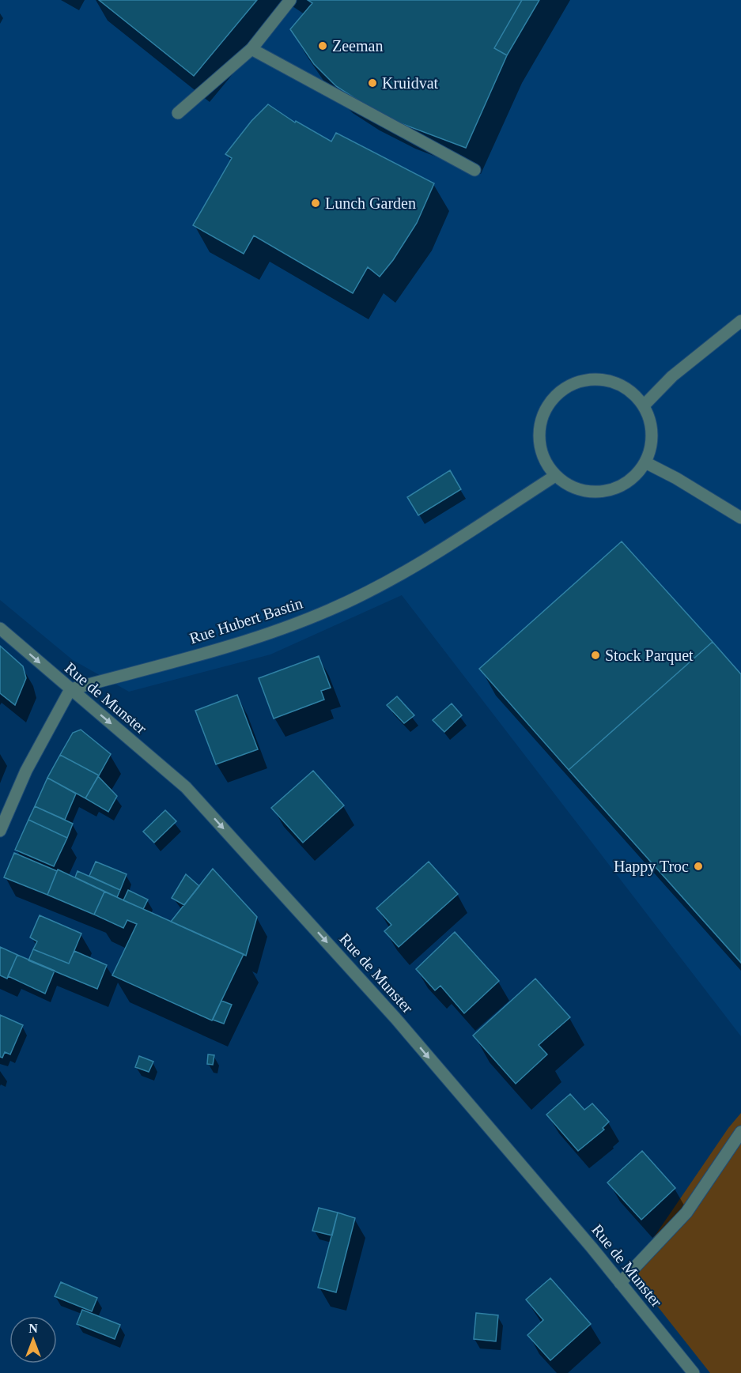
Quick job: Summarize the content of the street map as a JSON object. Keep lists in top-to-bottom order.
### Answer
{
  "streets": {
    "street": ["Rue Hubert Bastin", "Rue de Munster"]
  },
  "crossings": [
    ["Rue Hubert Bastin", "Rue de Munster"]
  ],
  "one_way": ["Rue de Munster"],
  "places": [
    "Zeeman",
    "Kruidvat",
    "Lunch Garden",
    "Stock Parquet",
    "Happy Troc"
  ],
  "north": "top"
}
